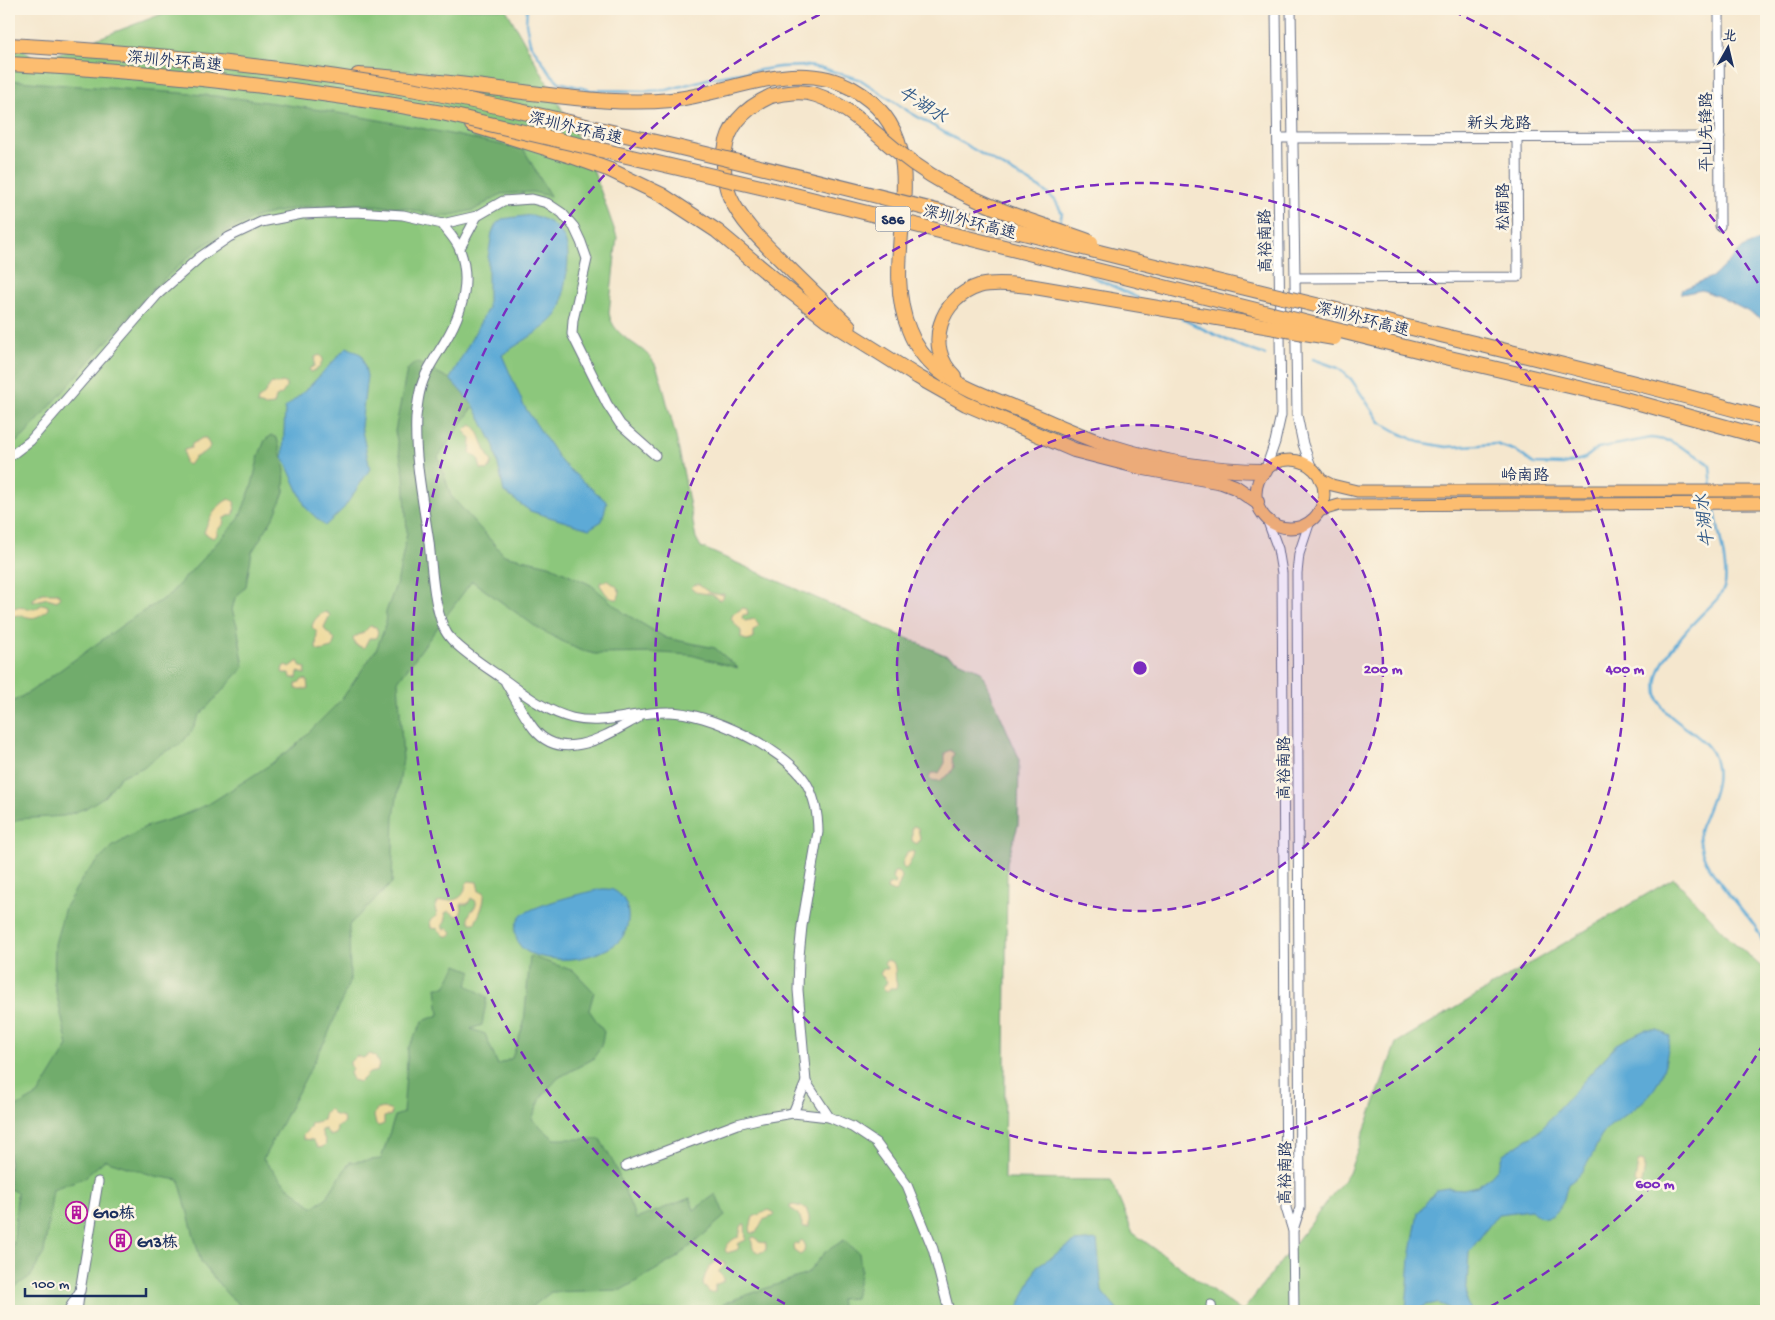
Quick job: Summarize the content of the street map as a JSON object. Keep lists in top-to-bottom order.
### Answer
{
  "streets": {
    "highway": ["深圳外环高速", "S86"],
    "main road": ["岭南路"],
    "street": [
      "新头龙路",
      "平山先锋路",
      "松荫路",
      "高裕南路"
    ]
  },
  "crossings": [
    ["新头龙路", "平山先锋路"],
    ["新头龙路", "松荫路"],
    ["新头龙路", "高裕南路"],
    ["松荫路", "高裕南路"],
    ["高裕南路", "岭南路"]
  ],
  "water": ["牛湖水"],
  "places": {
    "building": ["G10栋", "G13栋"]
  },
  "scale_bar": "100 m",
  "north": "top",
  "rings": ["200 m", "400 m", "600 m"]
}
